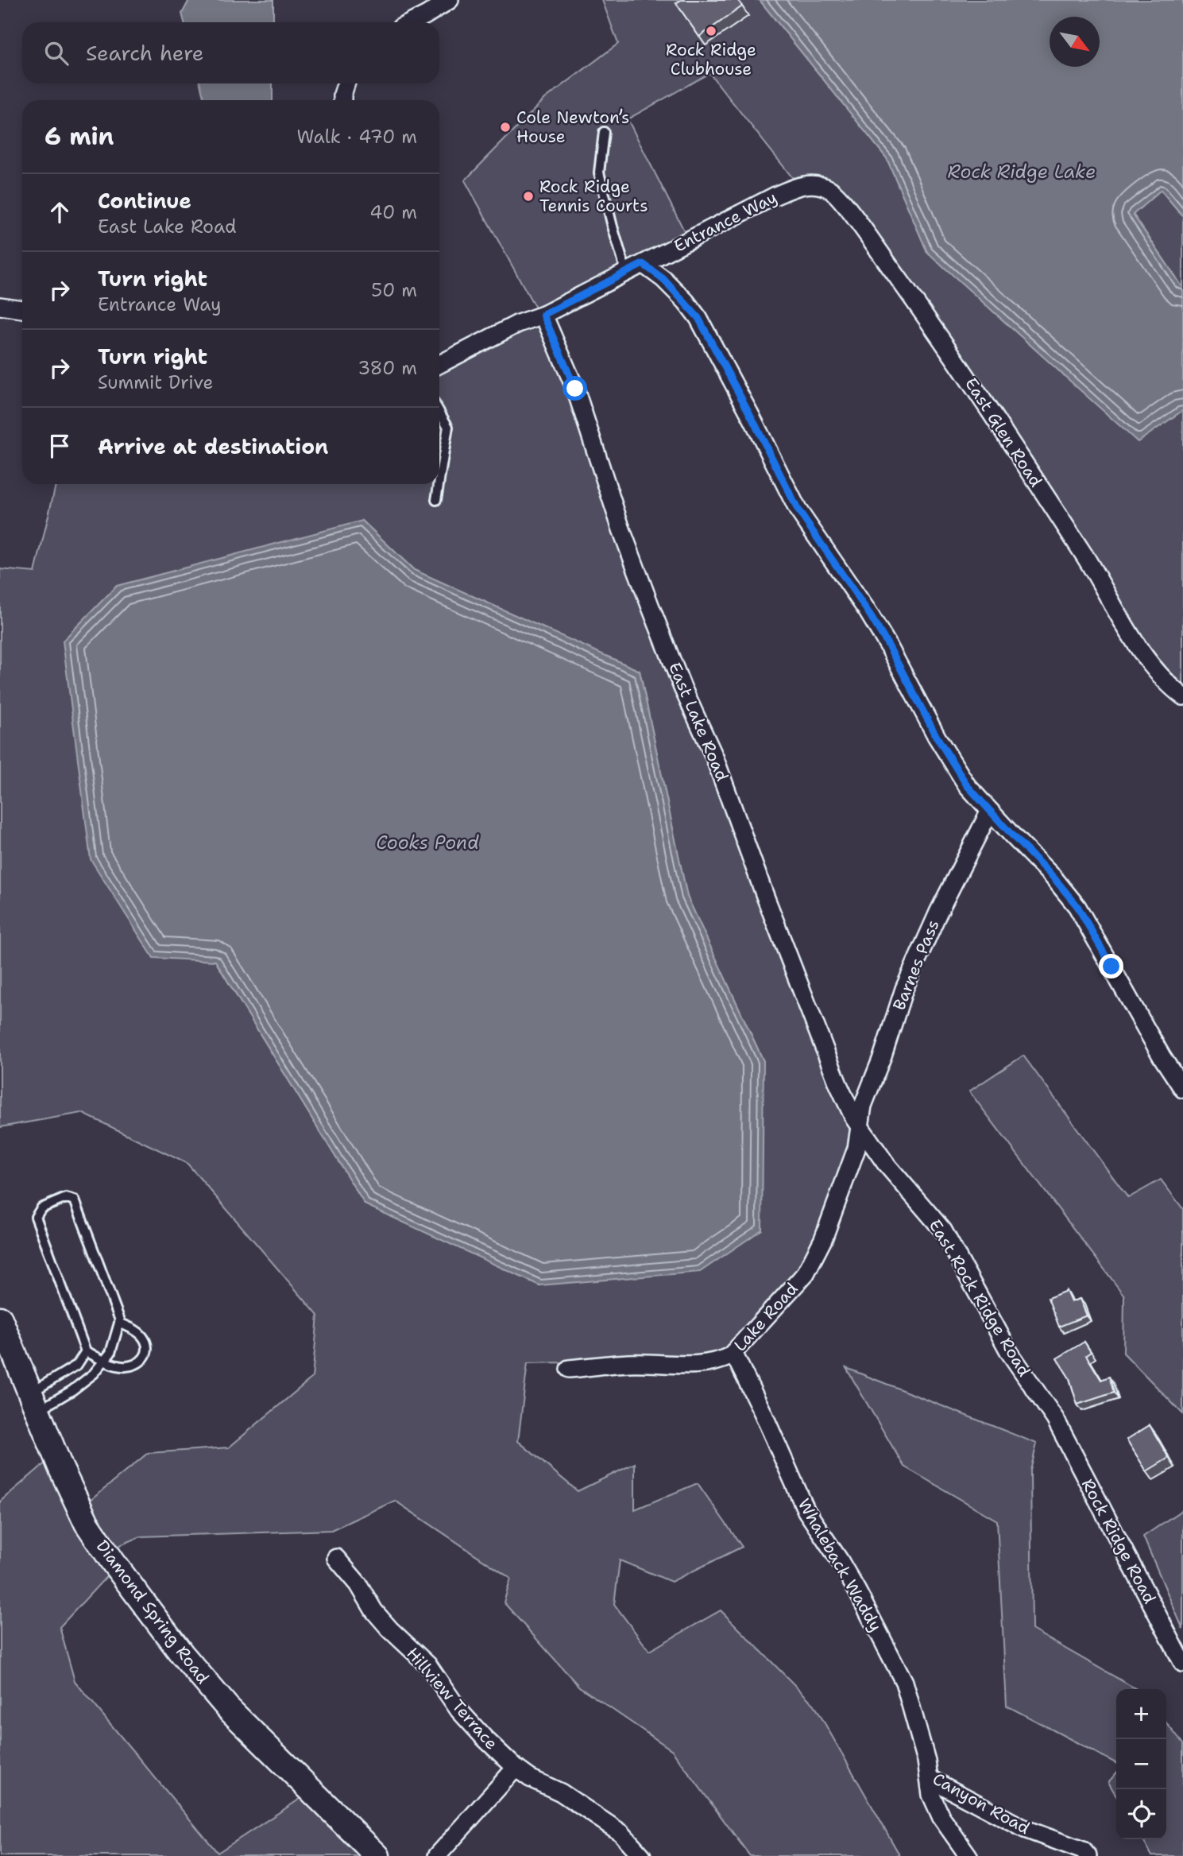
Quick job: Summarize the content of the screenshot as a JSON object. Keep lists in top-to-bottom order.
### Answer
{
  "streets": {
    "street": [
      "Entrance Way",
      "East Glen Road",
      "East Lake Road",
      "Barnes Pass",
      "East Rock Ridge Road",
      "Lake Road",
      "Rock Ridge Road",
      "Whaleback Waddy",
      "Diamond Spring Road",
      "Hillview Terrace",
      "Canyon Road"
    ]
  },
  "crossings": [
    ["Entrance Way", "East Glen Road"],
    ["Entrance Way", "East Lake Road"],
    ["East Lake Road", "Barnes Pass"],
    ["East Lake Road", "East Rock Ridge Road"],
    ["East Lake Road", "Lake Road"],
    ["Barnes Pass", "East Rock Ridge Road"],
    ["Barnes Pass", "Lake Road"],
    ["East Rock Ridge Road", "Lake Road"],
    ["East Rock Ridge Road", "Rock Ridge Road"],
    ["Lake Road", "Whaleback Waddy"],
    ["Whaleback Waddy", "Canyon Road"]
  ],
  "water": ["Rock Ridge Lake", "Cooks Pond"],
  "places": ["Rock Ridge Clubhouse", "Cole Newton’s House", "Rock Ridge Tennis Courts"],
  "north": "bottom right",
  "page": {
    "search": "Search here",
    "heading": ["6 min", "Walk · 470 m"],
    "list": [
      ["Continue", "East Lake Road", "40 m"],
      ["Turn right", "Entrance Way", "50 m"],
      ["Turn right", "Summit Drive", "380 m"],
      "Arrive at destination"
    ],
    "map_buttons": ["+", "−"]
  }
}
